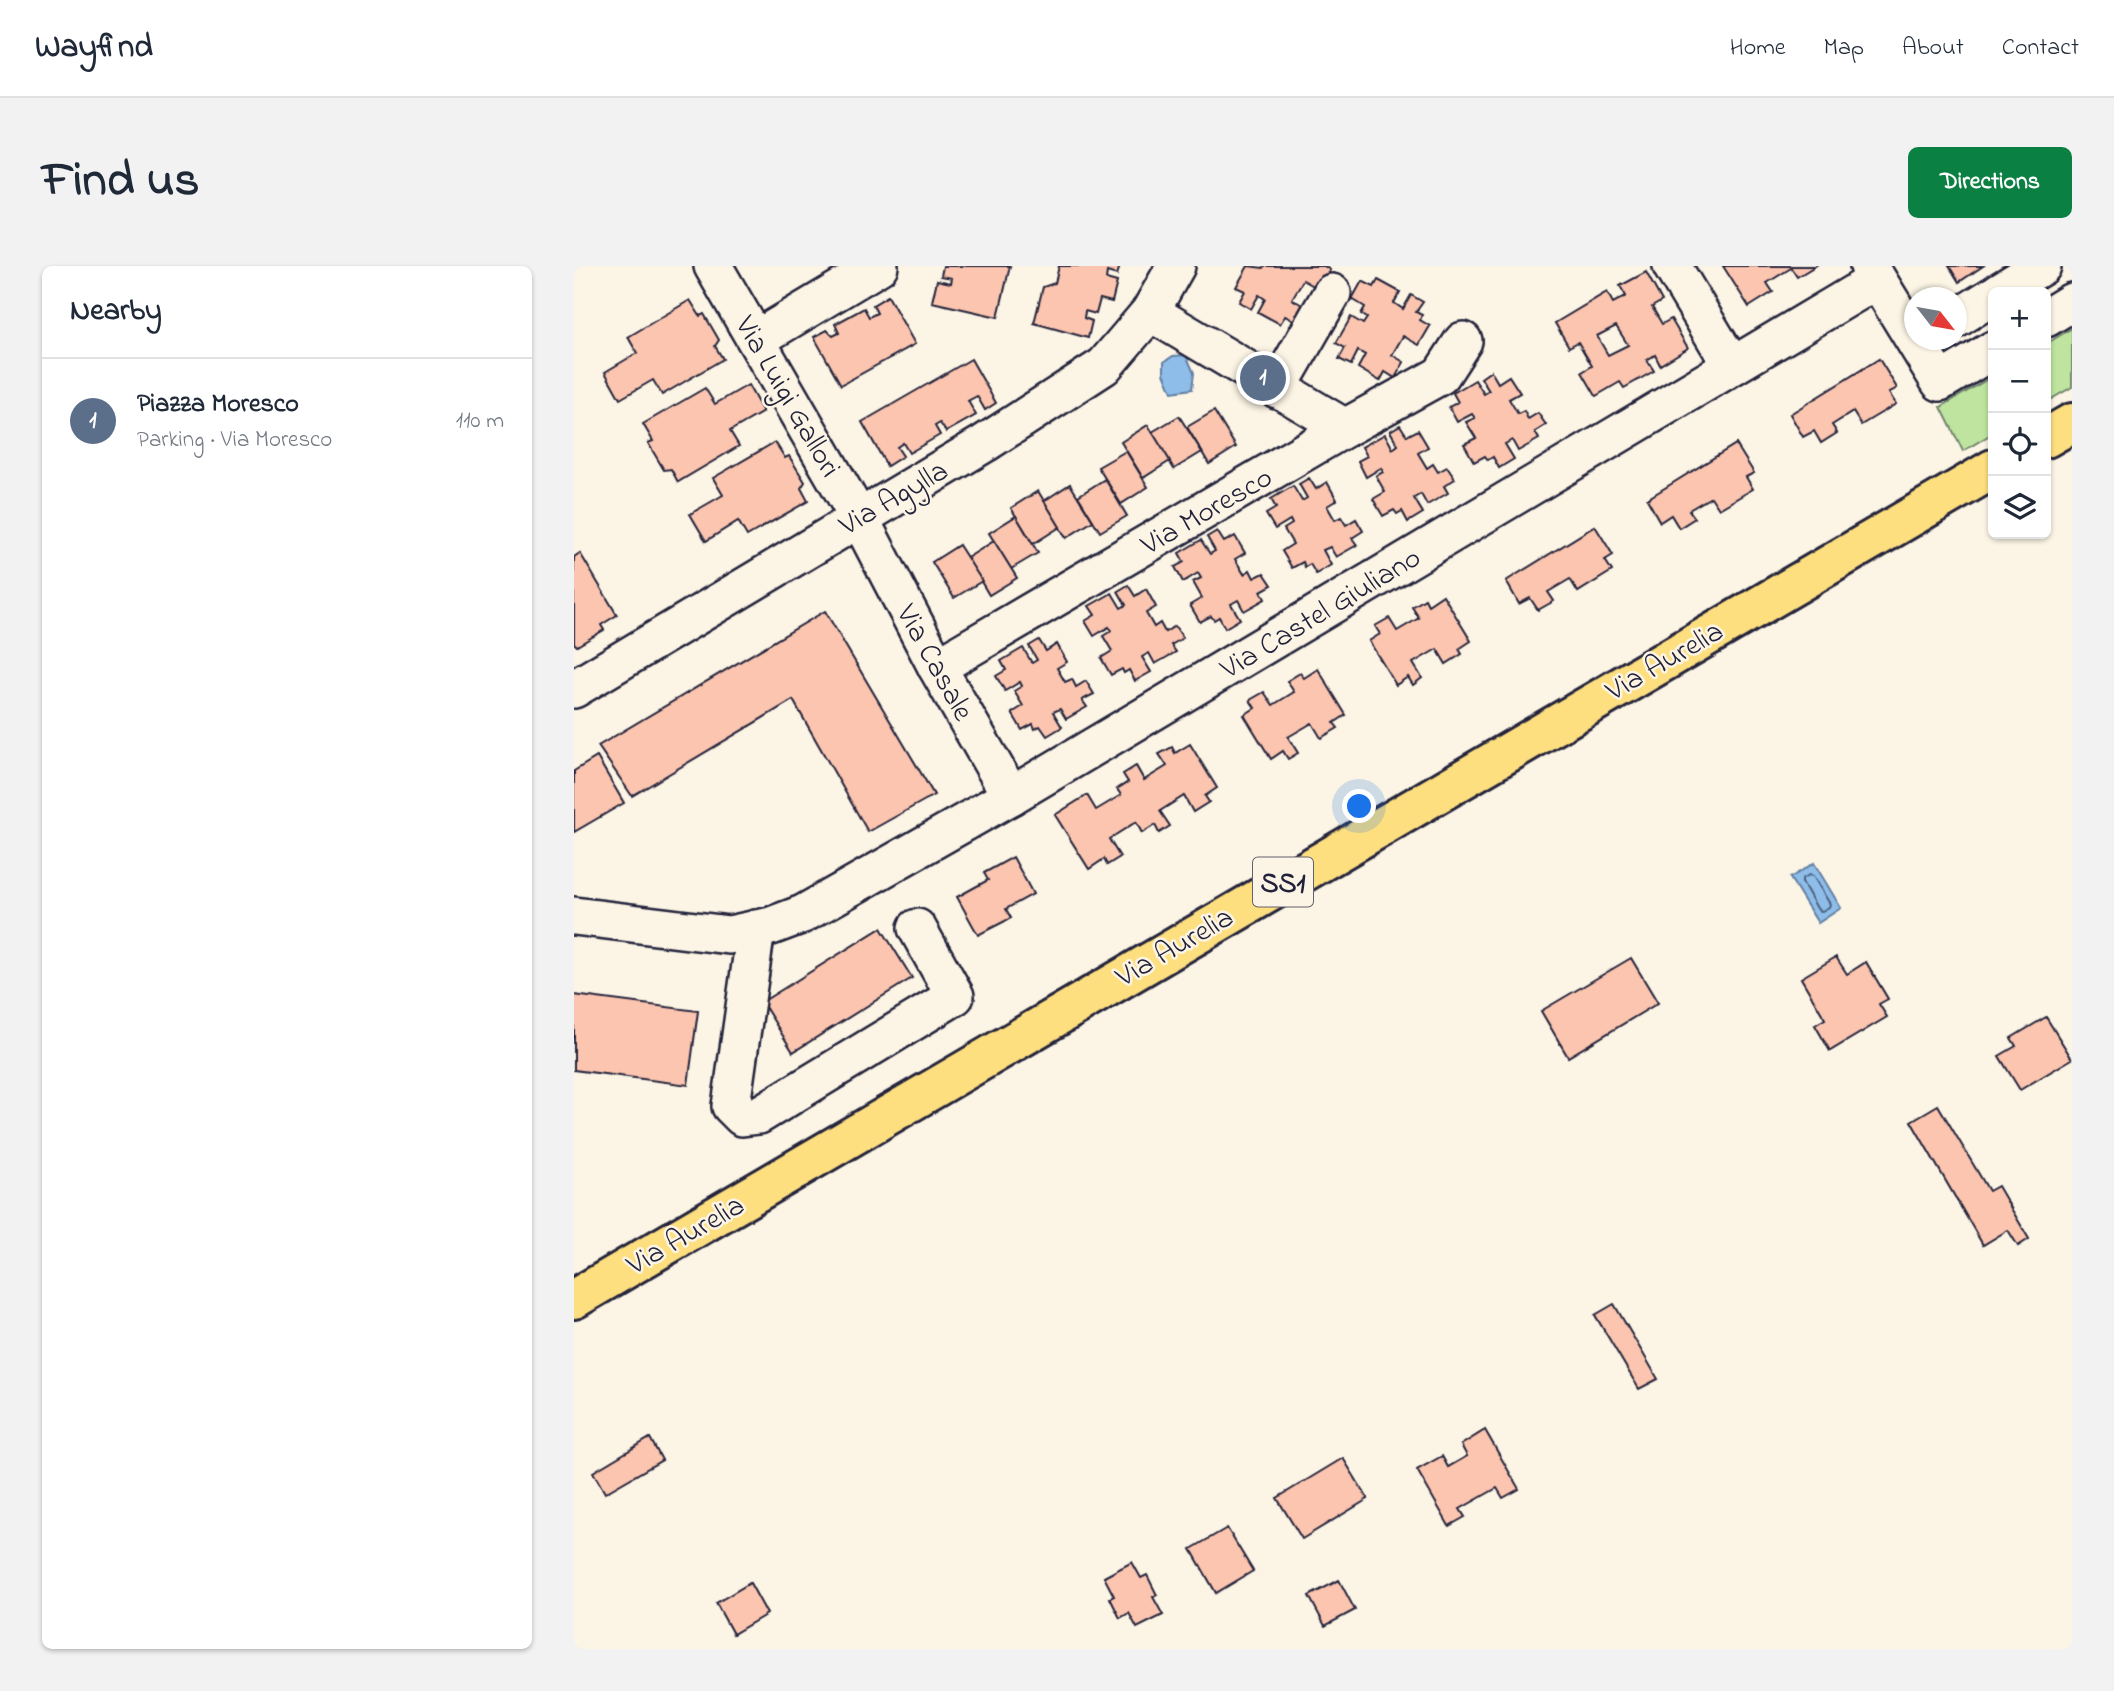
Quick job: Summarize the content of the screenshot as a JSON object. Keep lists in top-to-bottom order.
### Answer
{
  "streets": {
    "main road": ["Via Aurelia", "SS1"],
    "street": [
      "Via Luigi Gallori",
      "Via Agylla",
      "Via Moresco",
      "Via Castel Giuliano",
      "Via Casale"
    ]
  },
  "crossings": [
    ["Via Luigi Gallori", "Via Agylla"],
    ["Via Luigi Gallori", "Via Casale"],
    ["Via Agylla", "Via Casale"],
    ["Via Moresco", "Via Casale"],
    ["Via Castel Giuliano", "Via Casale"]
  ],
  "north": "bottom right",
  "page": {
    "header": "Wayfind",
    "nav": [
      "Home",
      "Map",
      "About",
      "Contact"
    ],
    "title": "Find us",
    "buttons": "Directions",
    "heading": "Nearby",
    "map_buttons": ["+", "−"],
    "pins": "1",
    "list": [
      {
        "mark": "1",
        "name": "Piazza Moresco",
        "note": "Parking · Via Moresco",
        "value": "110 m"
      }
    ]
  }
}
